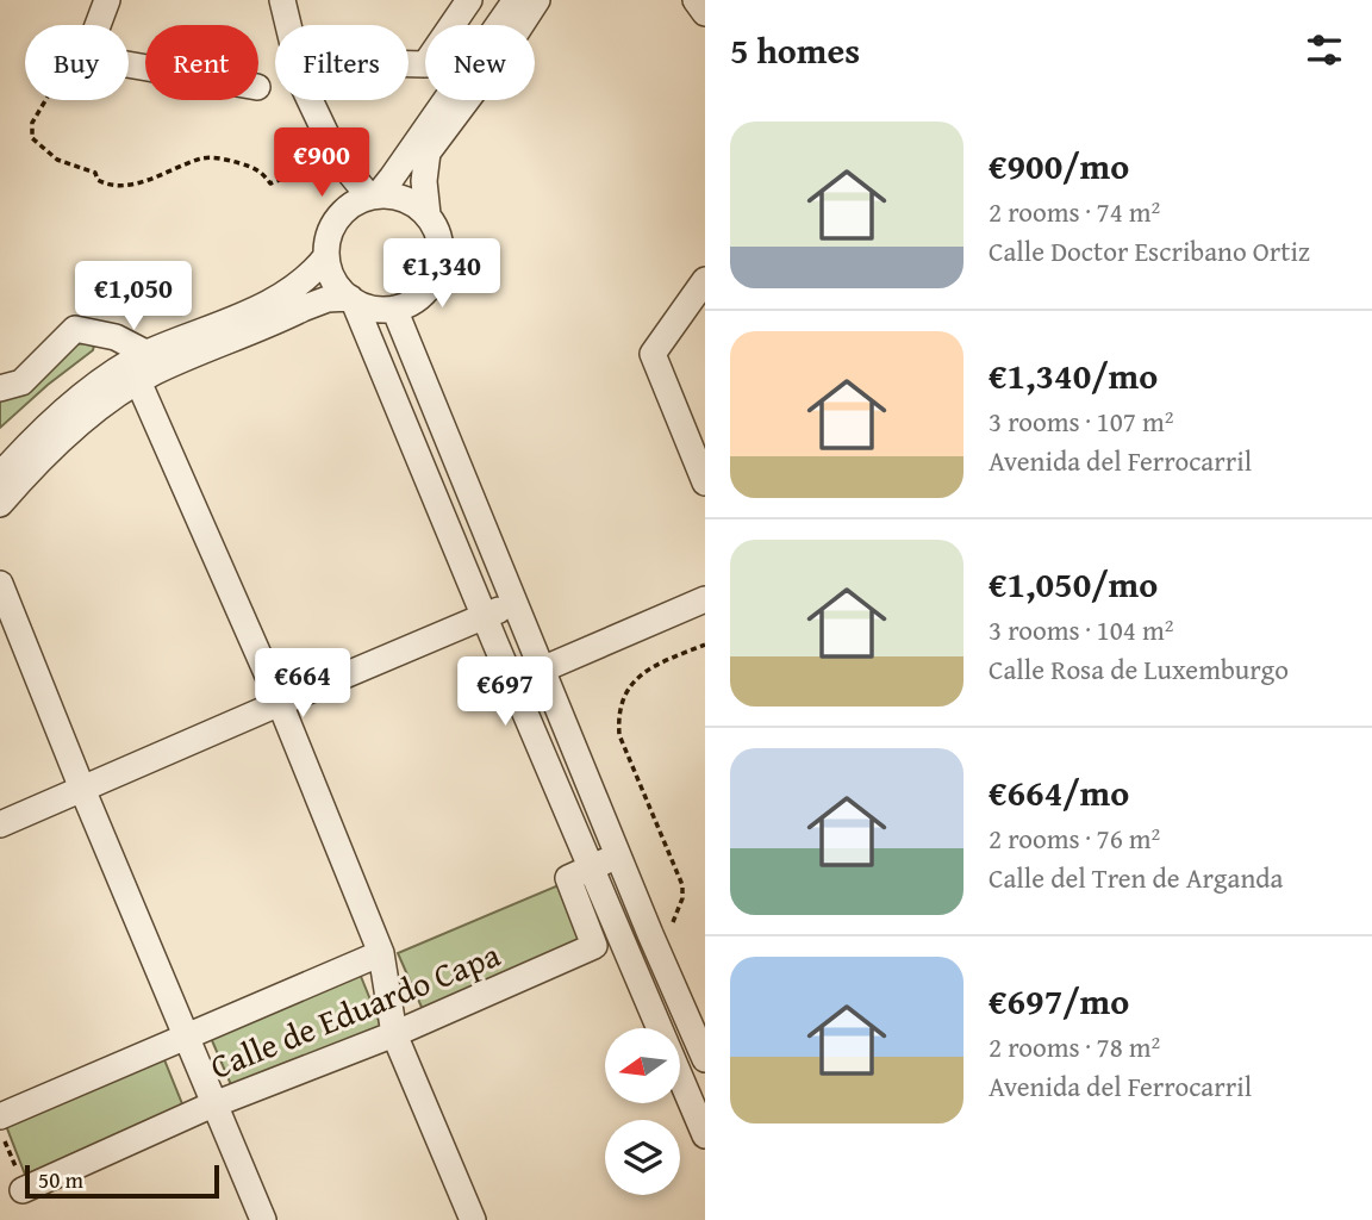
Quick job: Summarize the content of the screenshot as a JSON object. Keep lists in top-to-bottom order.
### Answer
{
  "streets": {
    "street": ["Calle de Eduardo Capa"]
  },
  "scale_bar": "50 m",
  "north": "left",
  "page": {
    "heading": "5 homes",
    "chip": [
      "Buy",
      "Rent",
      "Filters",
      "New"
    ],
    "list": [
      {
        "name": "€900/mo",
        "note": "2 rooms · 74 m² · Calle Doctor Escribano Ortiz"
      },
      {
        "name": "€1,340/mo",
        "note": "3 rooms · 107 m² · Avenida del Ferrocarril"
      },
      {
        "name": "€1,050/mo",
        "note": "3 rooms · 104 m² · Calle Rosa de Luxemburgo"
      },
      {
        "name": "€664/mo",
        "note": "2 rooms · 76 m² · Calle del Tren de Arganda"
      },
      {
        "name": "€697/mo",
        "note": "2 rooms · 78 m² · Avenida del Ferrocarril"
      }
    ],
    "price": [
      "€900",
      "€1,340",
      "€1,050",
      "€664",
      "€697"
    ],
    "scale": "50 m"
  }
}
